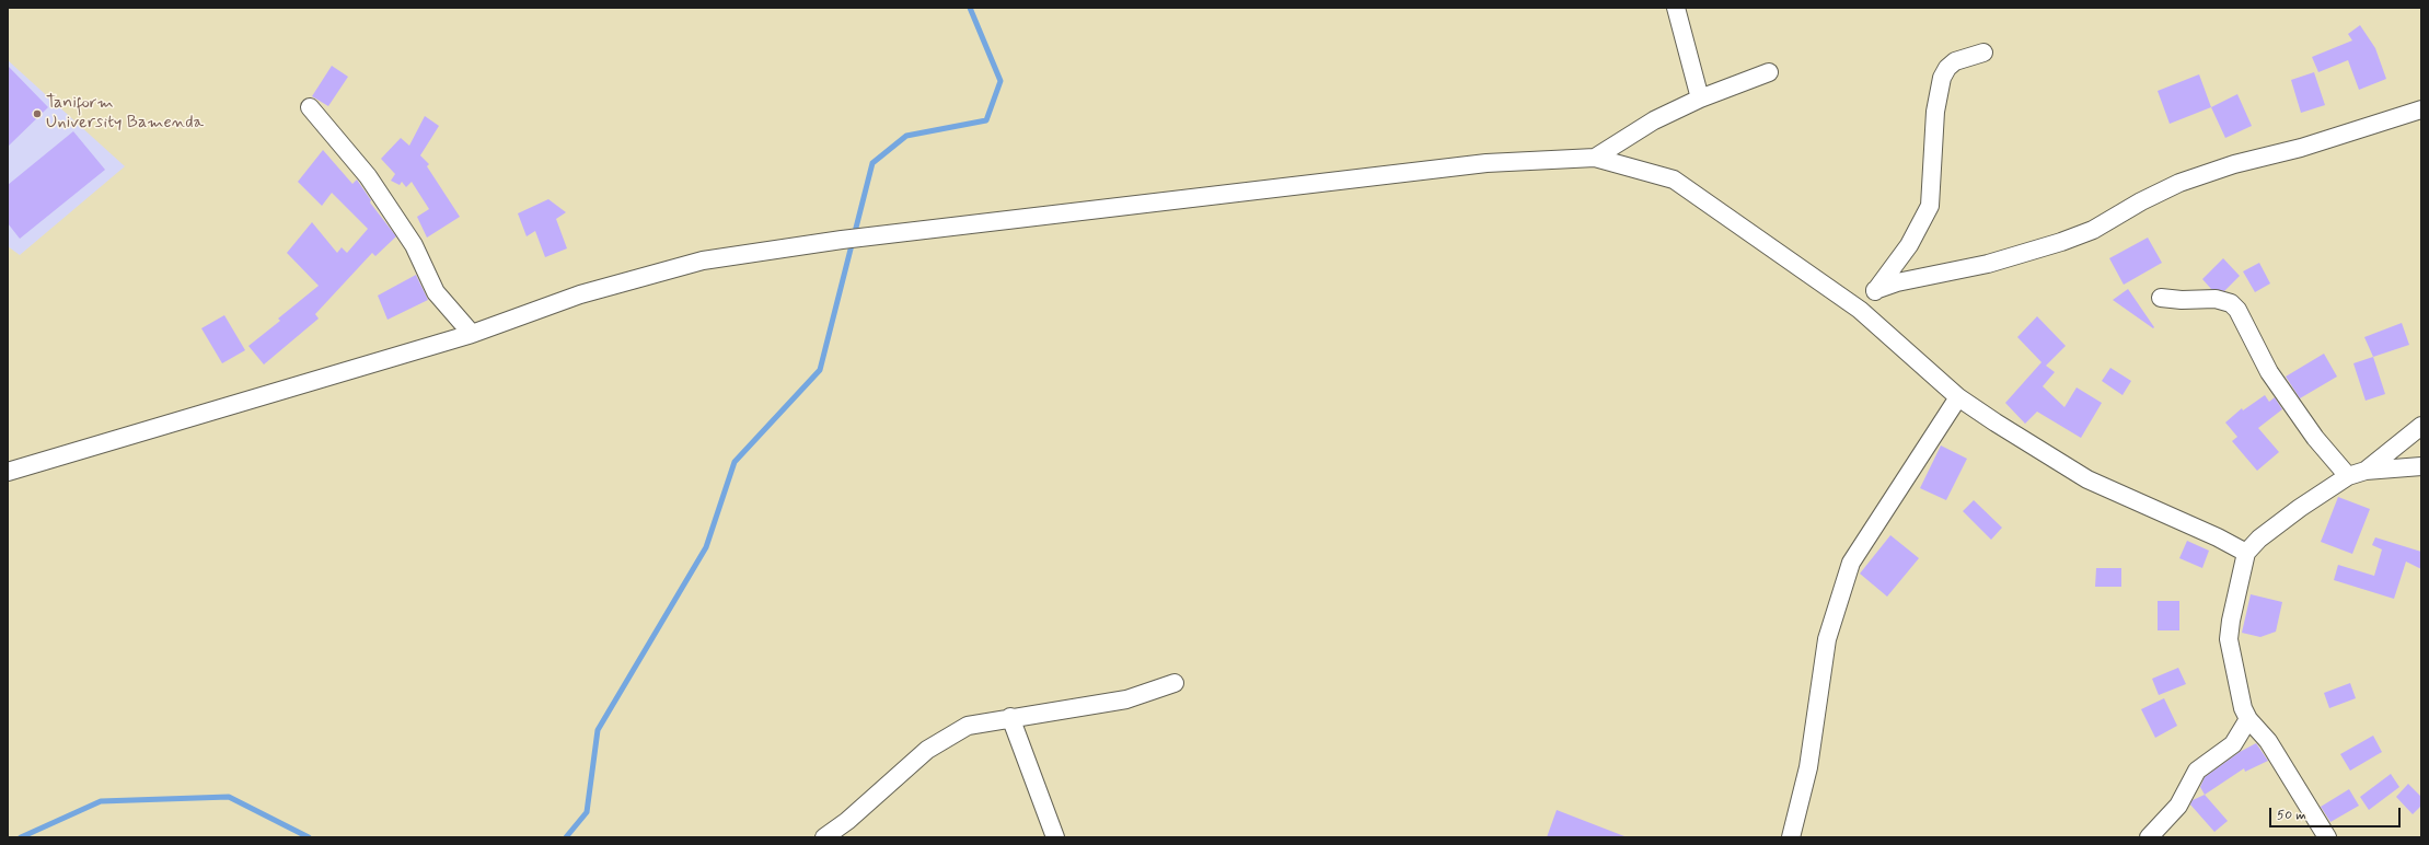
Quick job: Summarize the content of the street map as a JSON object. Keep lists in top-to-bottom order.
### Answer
{
  "places": ["Taniform University Bamenda"],
  "scale_bar": "50 m"
}
